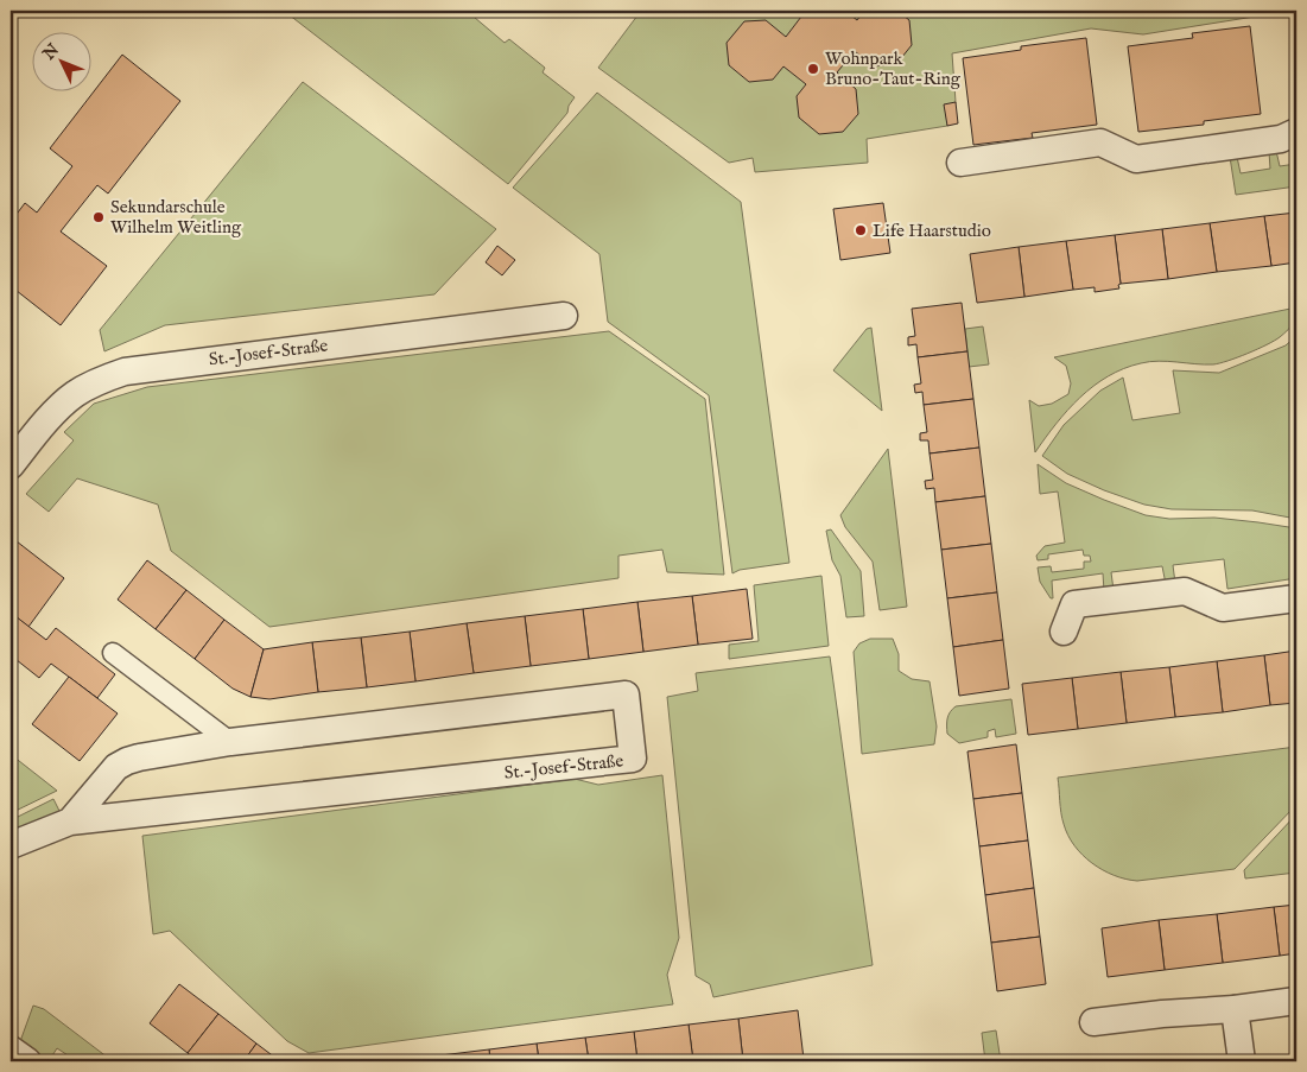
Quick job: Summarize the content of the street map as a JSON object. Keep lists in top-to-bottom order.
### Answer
{
  "streets": {
    "street": ["St.-Josef-Straße"]
  },
  "places": ["Wohnpark Bruno-Taut-Ring", "Sekundarschule Wilhelm Weitling", "Life Haarstudio"],
  "north": "top left"
}
